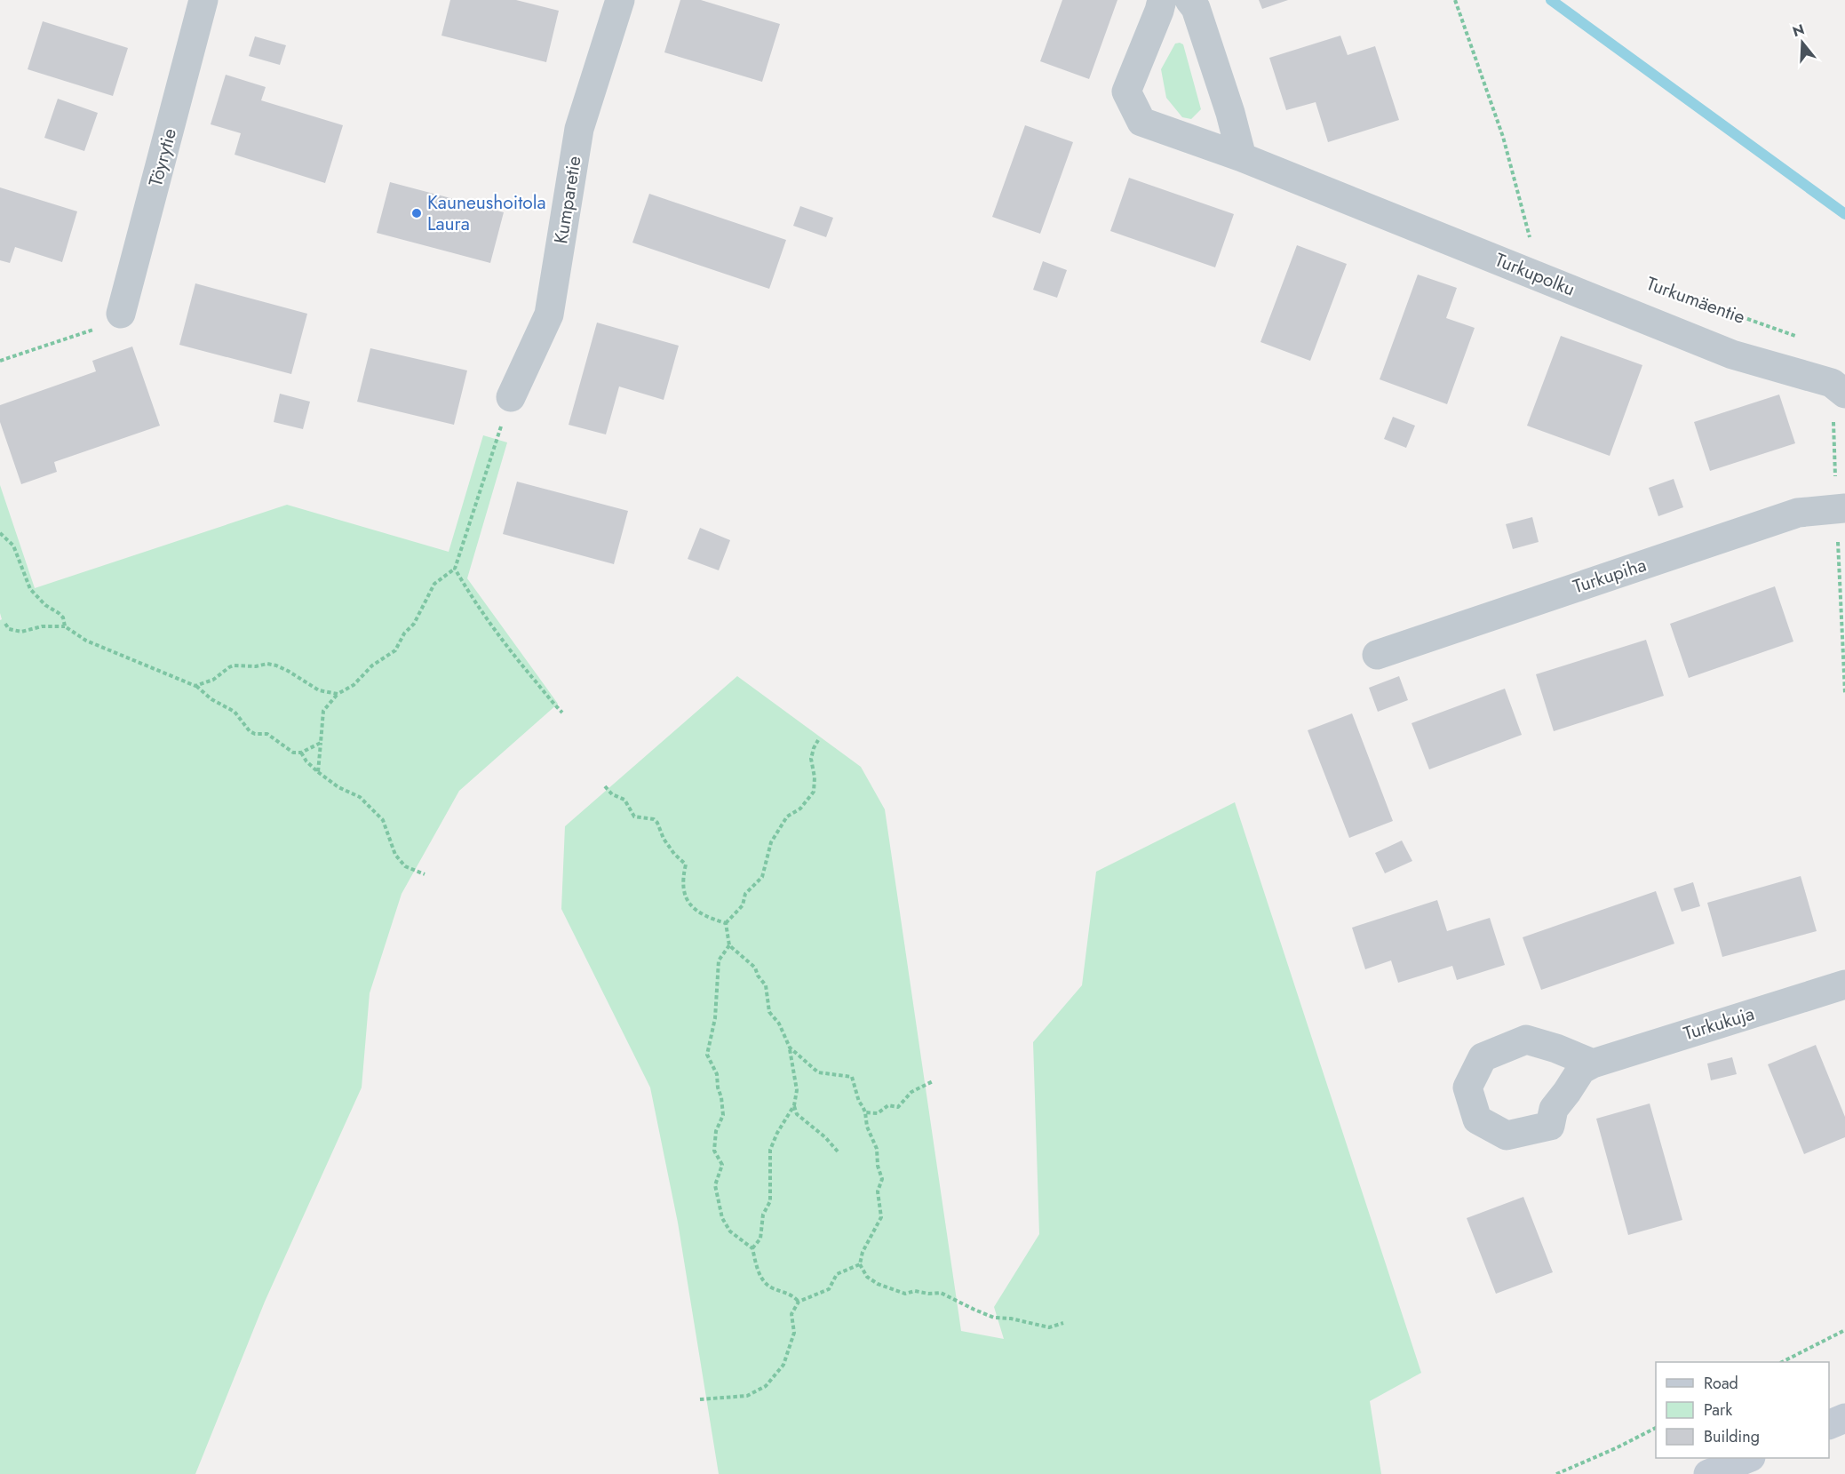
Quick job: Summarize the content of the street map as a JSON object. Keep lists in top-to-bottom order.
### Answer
{
  "streets": {
    "street": [
      "Töyrytie",
      "Kumparetie",
      "Turkupolku",
      "Turkupiha",
      "Turkukuja"
    ],
    "path": ["Turkumäentie"]
  },
  "places": ["Kauneushoitola Laura"],
  "legend": ["Road", "Park", "Building"],
  "north": "top"
}
